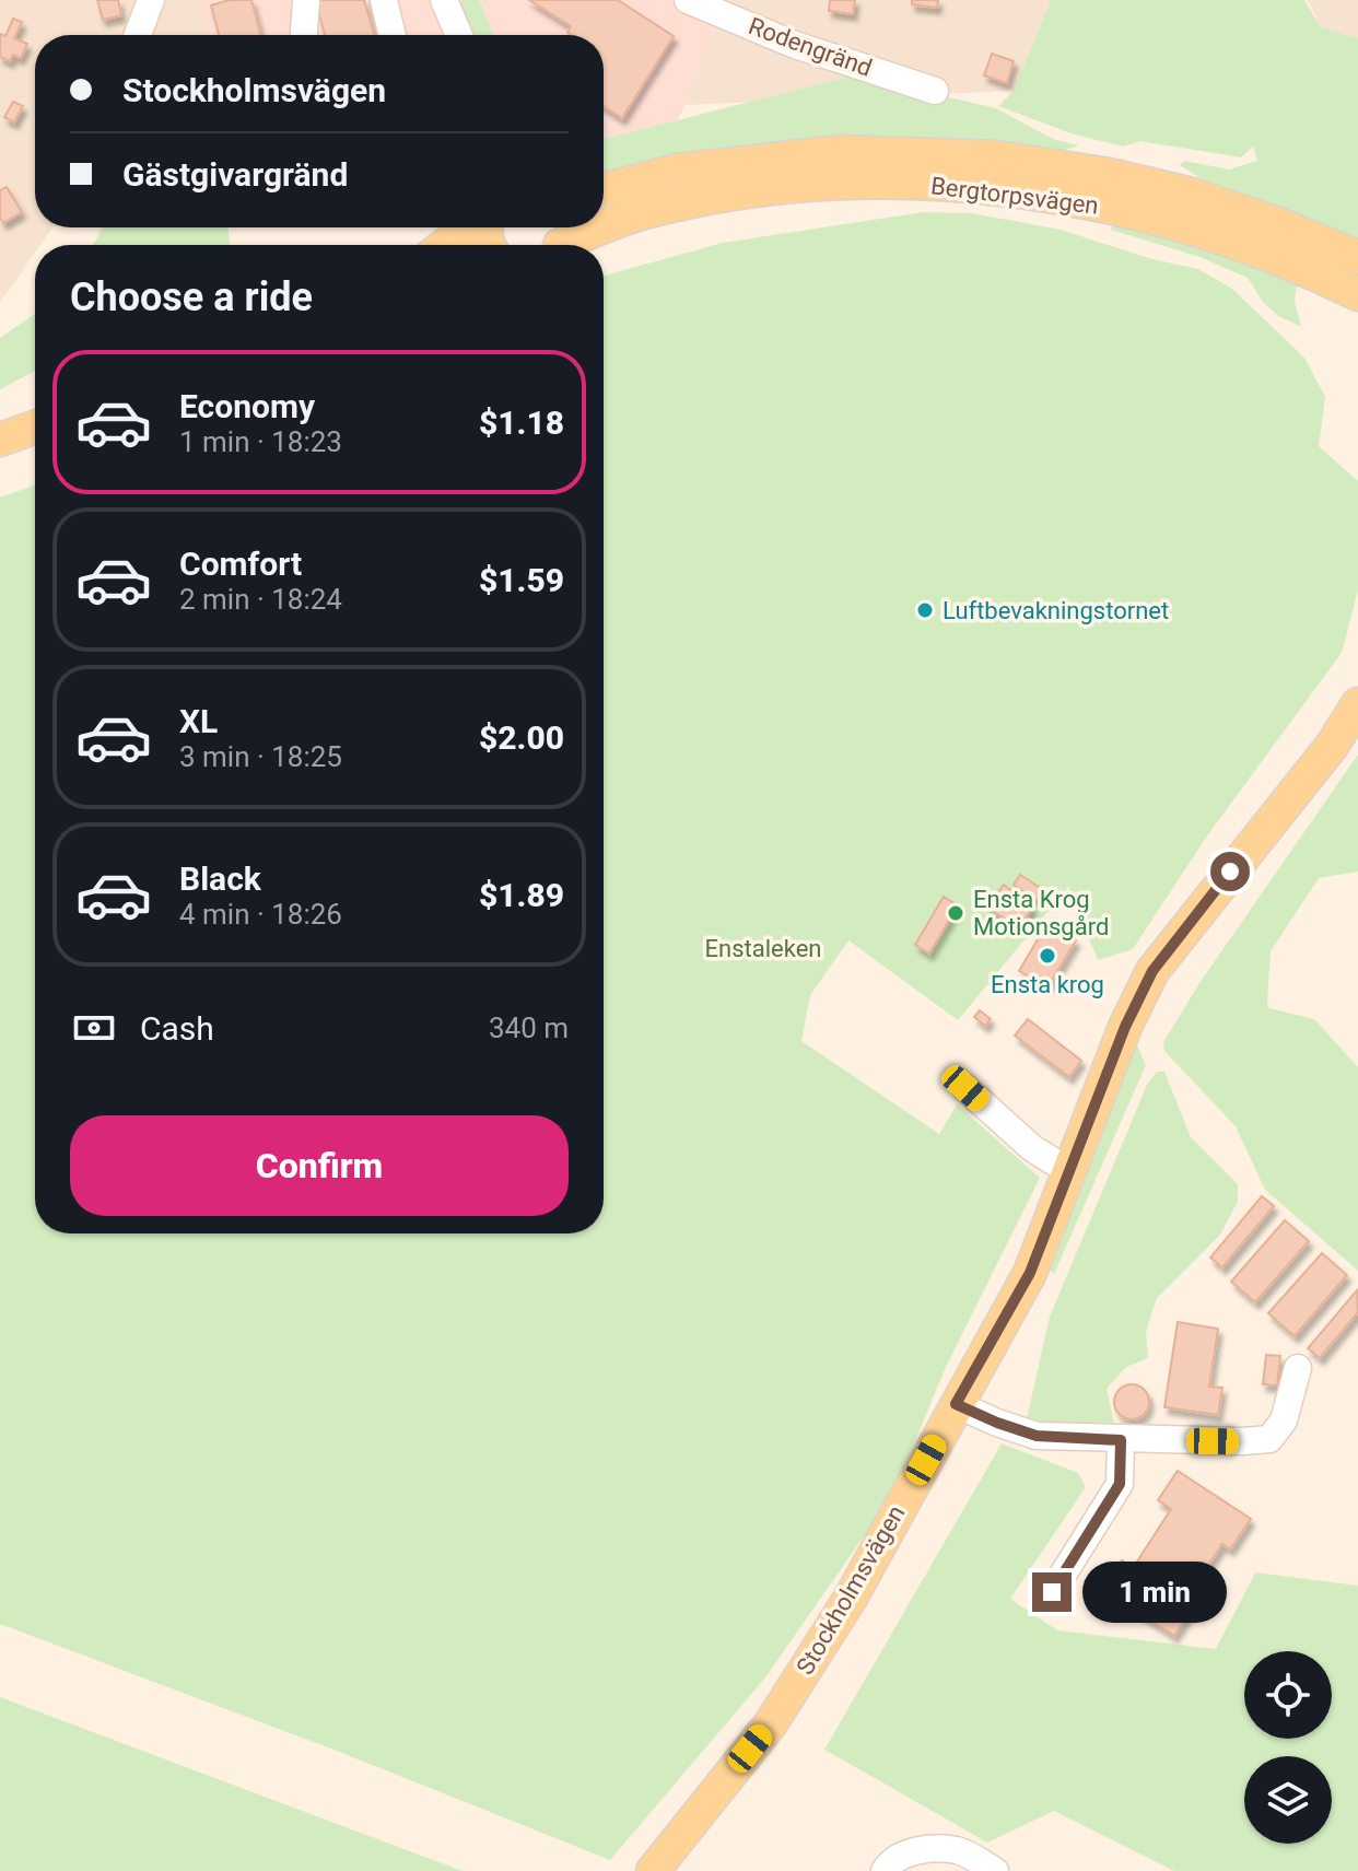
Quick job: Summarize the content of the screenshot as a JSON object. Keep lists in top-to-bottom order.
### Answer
{
  "streets": {
    "main road": ["Bergtorpsvägen", "Stockholmsvägen"],
    "street": ["Rodengränd"]
  },
  "parks": ["Enstaleken"],
  "places": ["Luftbevakningstornet", "Ensta Krog Motionsgård", "Ensta krog"],
  "page": {
    "banner": ["Stockholmsvägen", "Gästgivargränd"],
    "heading": "Choose a ride",
    "list": [
      {
        "name": "Economy",
        "note": "1 min · 18:23",
        "value": "$1.18"
      },
      {
        "name": "Comfort",
        "note": "2 min · 18:24",
        "value": "$1.59"
      },
      {
        "name": "XL",
        "note": "3 min · 18:25",
        "value": "$2.00"
      },
      {
        "name": "Black",
        "note": "4 min · 18:26",
        "value": "$1.89"
      }
    ],
    "pay": ["Cash", "340 m"],
    "buttons": "Confirm",
    "bubble": "1 min"
  }
}
